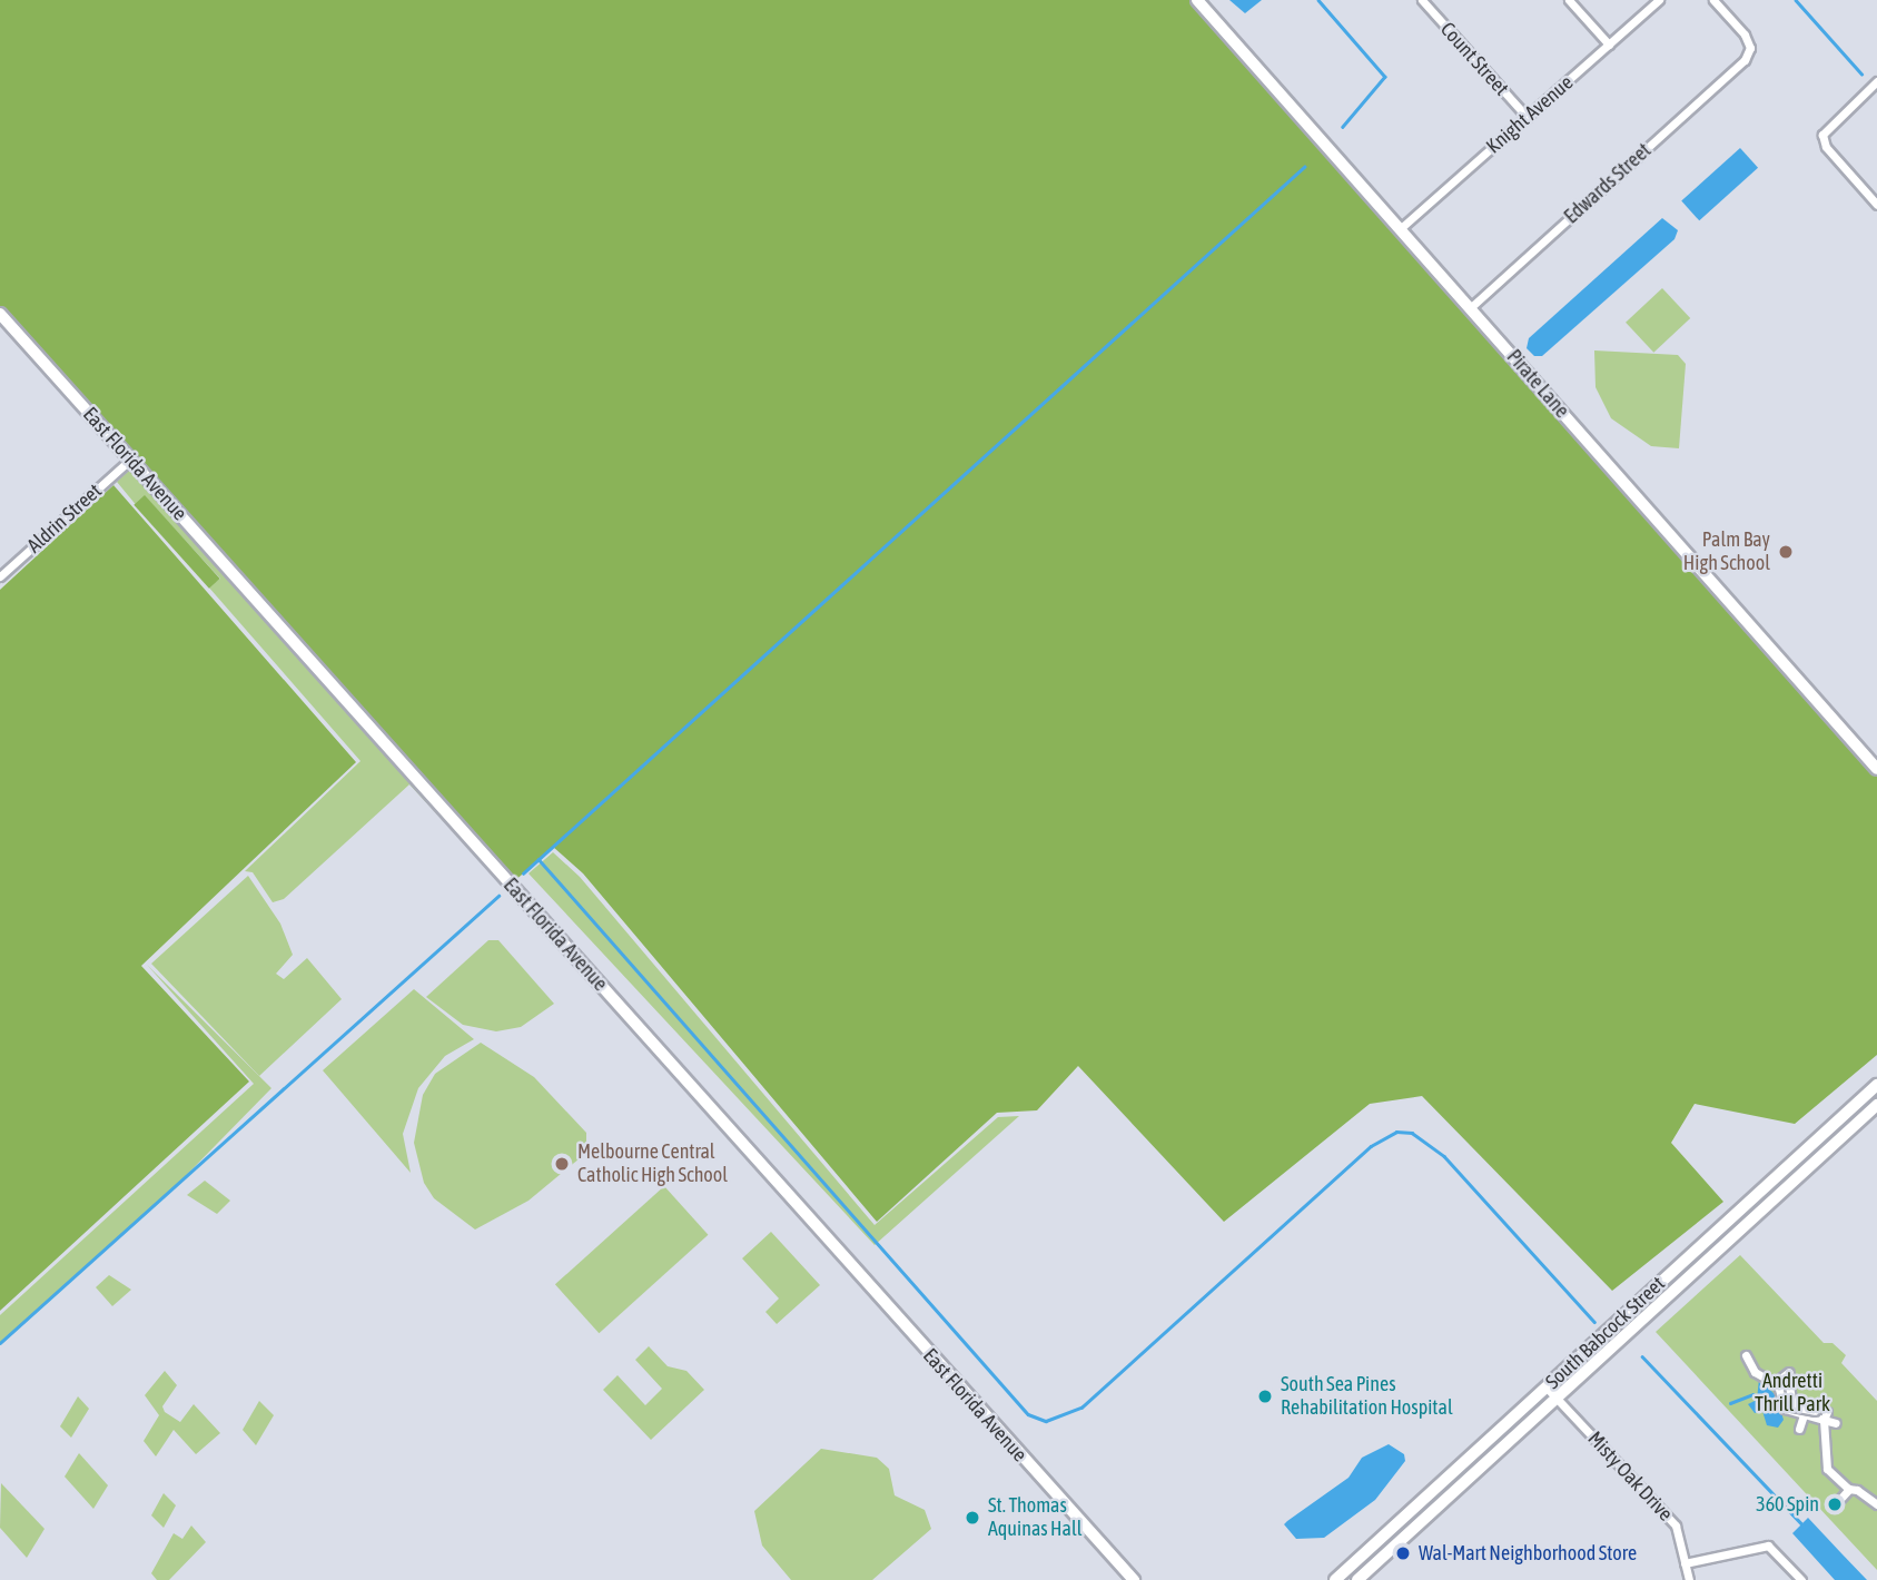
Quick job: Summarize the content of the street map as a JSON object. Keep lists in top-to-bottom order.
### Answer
{
  "streets": {
    "street": [
      "Count Street",
      "Knight Avenue",
      "Edwards Street",
      "Pirate Lane",
      "East Florida Avenue",
      "Aldrin Street",
      "South Babcock Street",
      "Misty Oak Drive"
    ]
  },
  "crossings": [
    ["Count Street", "Knight Avenue"],
    ["Knight Avenue", "Pirate Lane"],
    ["Edwards Street", "Pirate Lane"],
    ["East Florida Avenue", "Aldrin Street"],
    ["South Babcock Street", "Misty Oak Drive"]
  ],
  "parks": ["Andretti Thrill Park"],
  "places": [
    "Palm Bay High School",
    "Melbourne Central Catholic High School",
    "South Sea Pines Rehabilitation Hospital",
    "360 Spin",
    "St. Thomas Aquinas Hall",
    "Wal-Mart Neighborhood Store"
  ]
}
